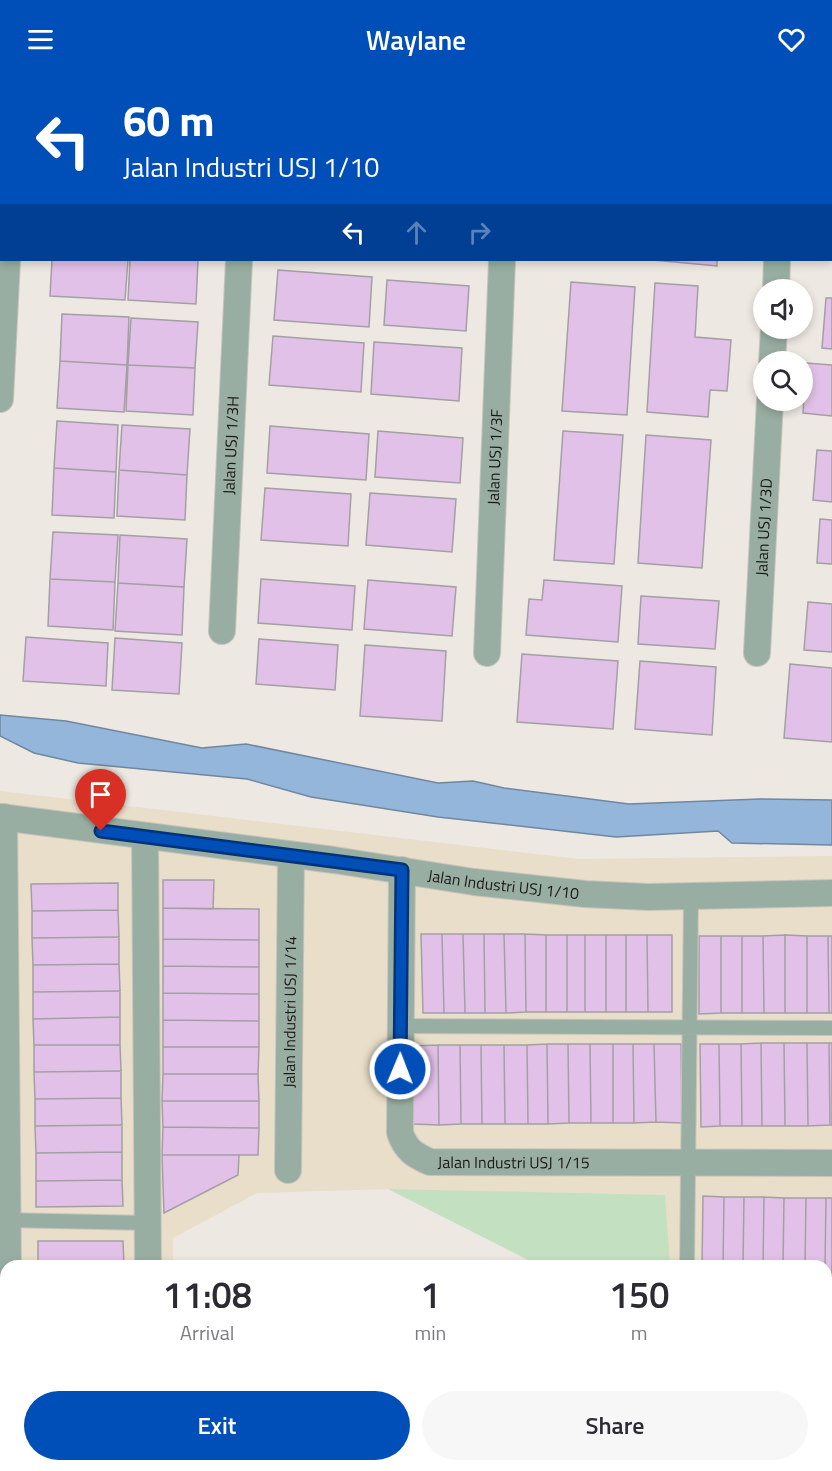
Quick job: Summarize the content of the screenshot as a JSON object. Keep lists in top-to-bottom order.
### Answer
{
  "streets": {
    "street": [
      "Jalan USJ 1/3H",
      "Jalan USJ 1/3F",
      "Jalan USJ 1/3D",
      "Jalan Industri USJ 1/10",
      "Jalan Industri USJ 1/14",
      "Jalan Industri USJ 1/15"
    ]
  },
  "crossings": [
    ["Jalan Industri USJ 1/10", "Jalan Industri USJ 1/14"],
    ["Jalan Industri USJ 1/10", "Jalan Industri USJ 1/15"]
  ],
  "page": {
    "header": "Waylane",
    "turn": ["60 m", "Jalan Industri USJ 1/10"],
    "eta": [
      "11:08",
      "Arrival",
      "1",
      "min",
      "150",
      "m"
    ],
    "buttons": ["Exit", "Share"]
  }
}
